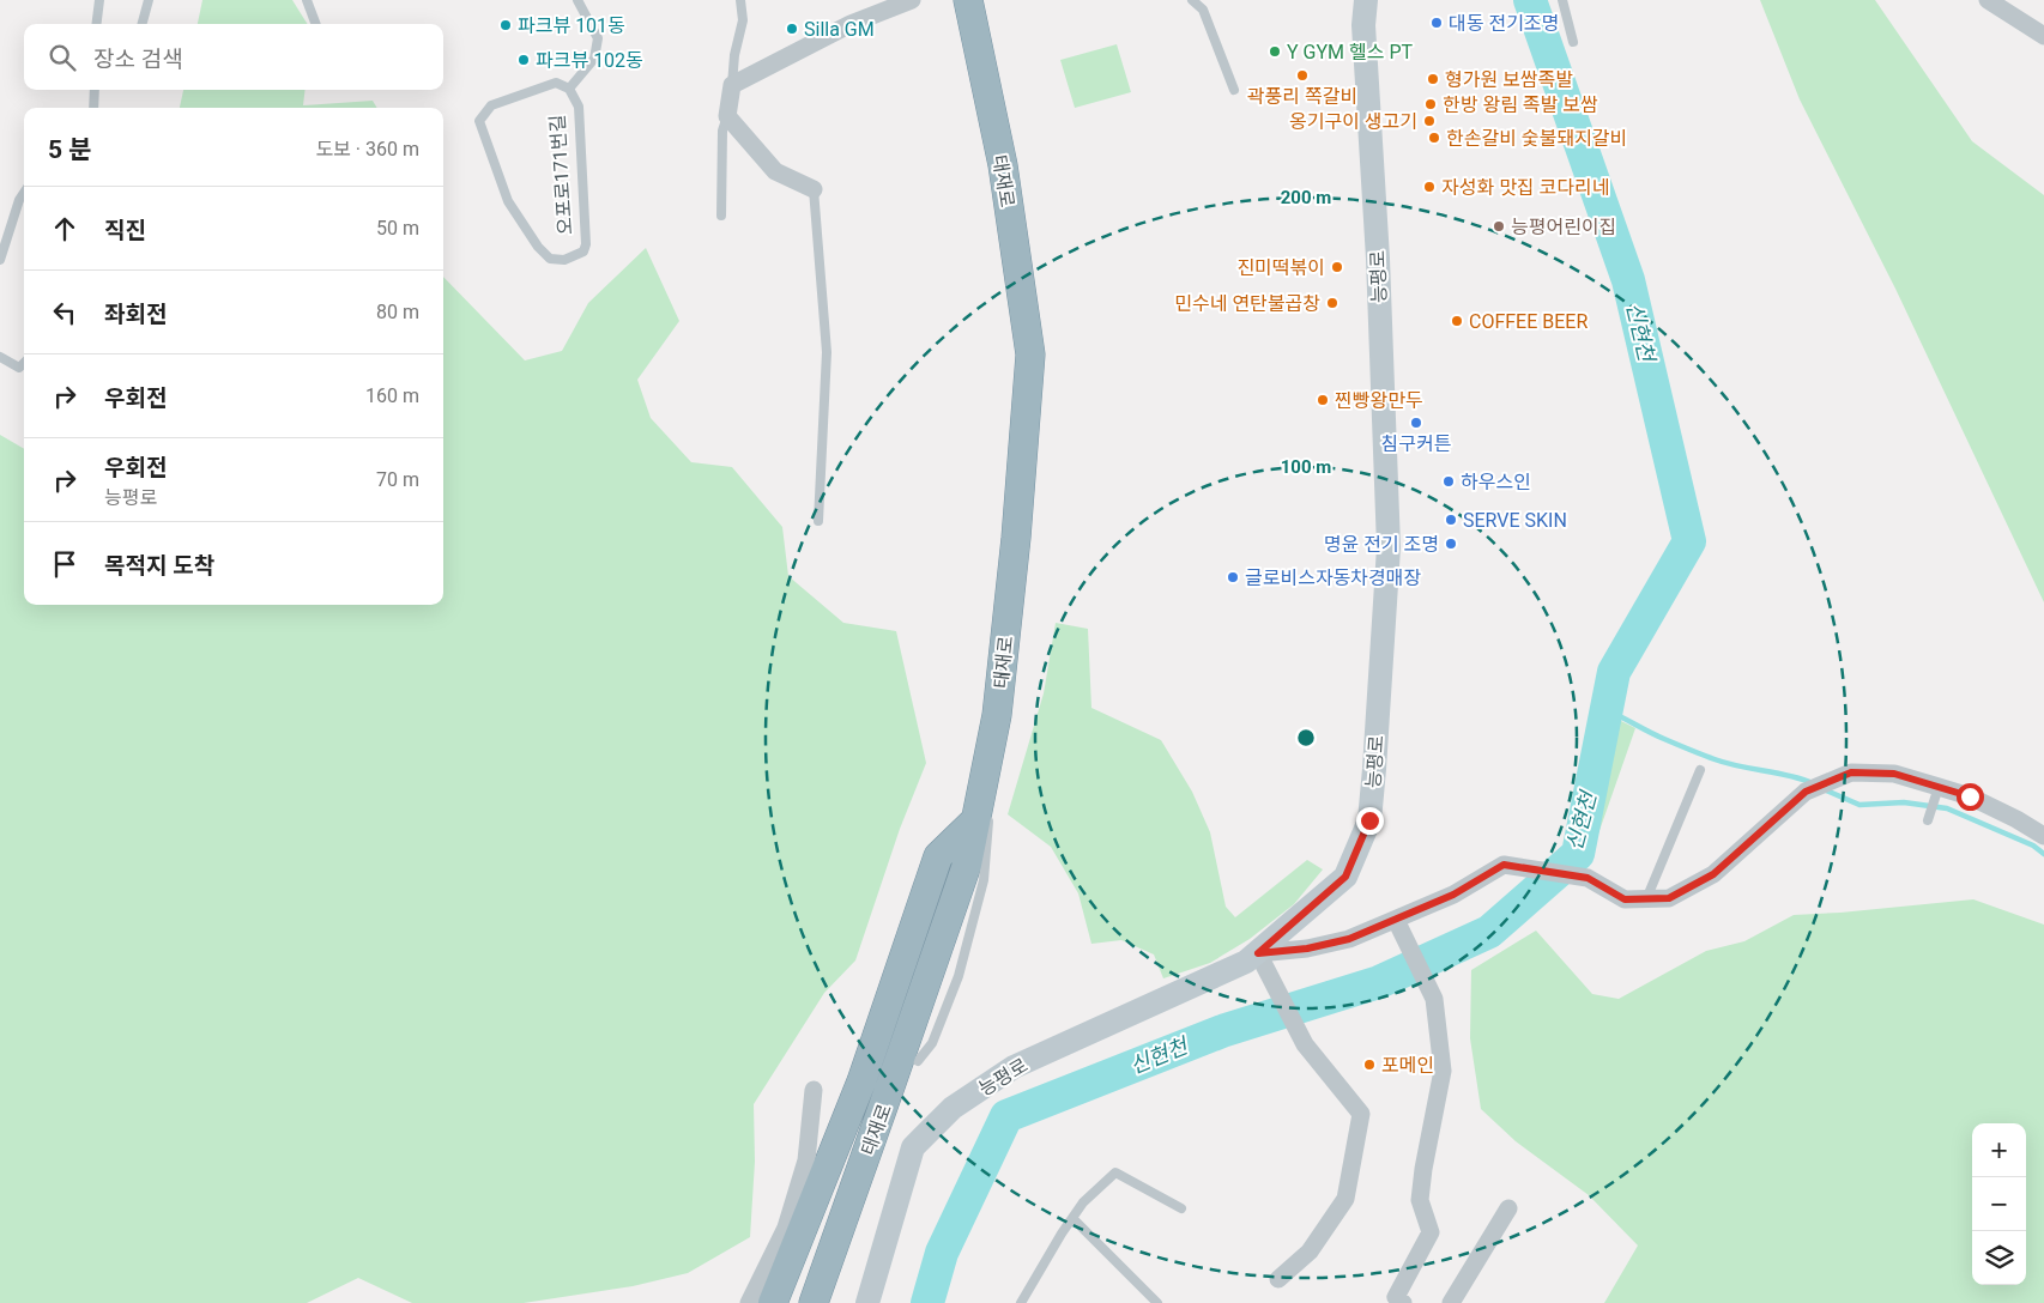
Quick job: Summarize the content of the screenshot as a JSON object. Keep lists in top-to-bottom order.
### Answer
{
  "streets": {
    "highway": ["태재로"],
    "main road": ["능평로"],
    "lane": ["오포로171번길"]
  },
  "water": ["신현천"],
  "places": [
    "대동 전기조명",
    "파크뷰 101동",
    "Silla GM",
    "Y GYM 헬스 PT",
    "파크뷰 102동",
    "곽풍리 쪽갈비",
    "형가원 보쌈족발",
    "한방 왕림 족발 보쌈",
    "옹기구이 생고기",
    "한손갈비 숯불돼지갈비",
    "자성화 맛집 코다리네",
    "능평어린이집",
    "진미떡볶이",
    "민수네 연탄불곱창",
    "COFFEE BEER",
    "찐빵왕만두",
    "침구커튼",
    "하우스인",
    "SERVE SKIN",
    "명윤 전기 조명",
    "글로비스자동차경매장",
    "포메인"
  ],
  "page": {
    "search": "장소 검색",
    "heading": ["5 분", "도보 · 360 m"],
    "list": [
      ["직진", "50 m"],
      ["좌회전", "80 m"],
      ["우회전", "160 m"],
      ["우회전", "능평로", "70 m"],
      "목적지 도착"
    ],
    "map_buttons": ["+", "−"]
  },
  "rings": ["200 m", "100 m"]
}
